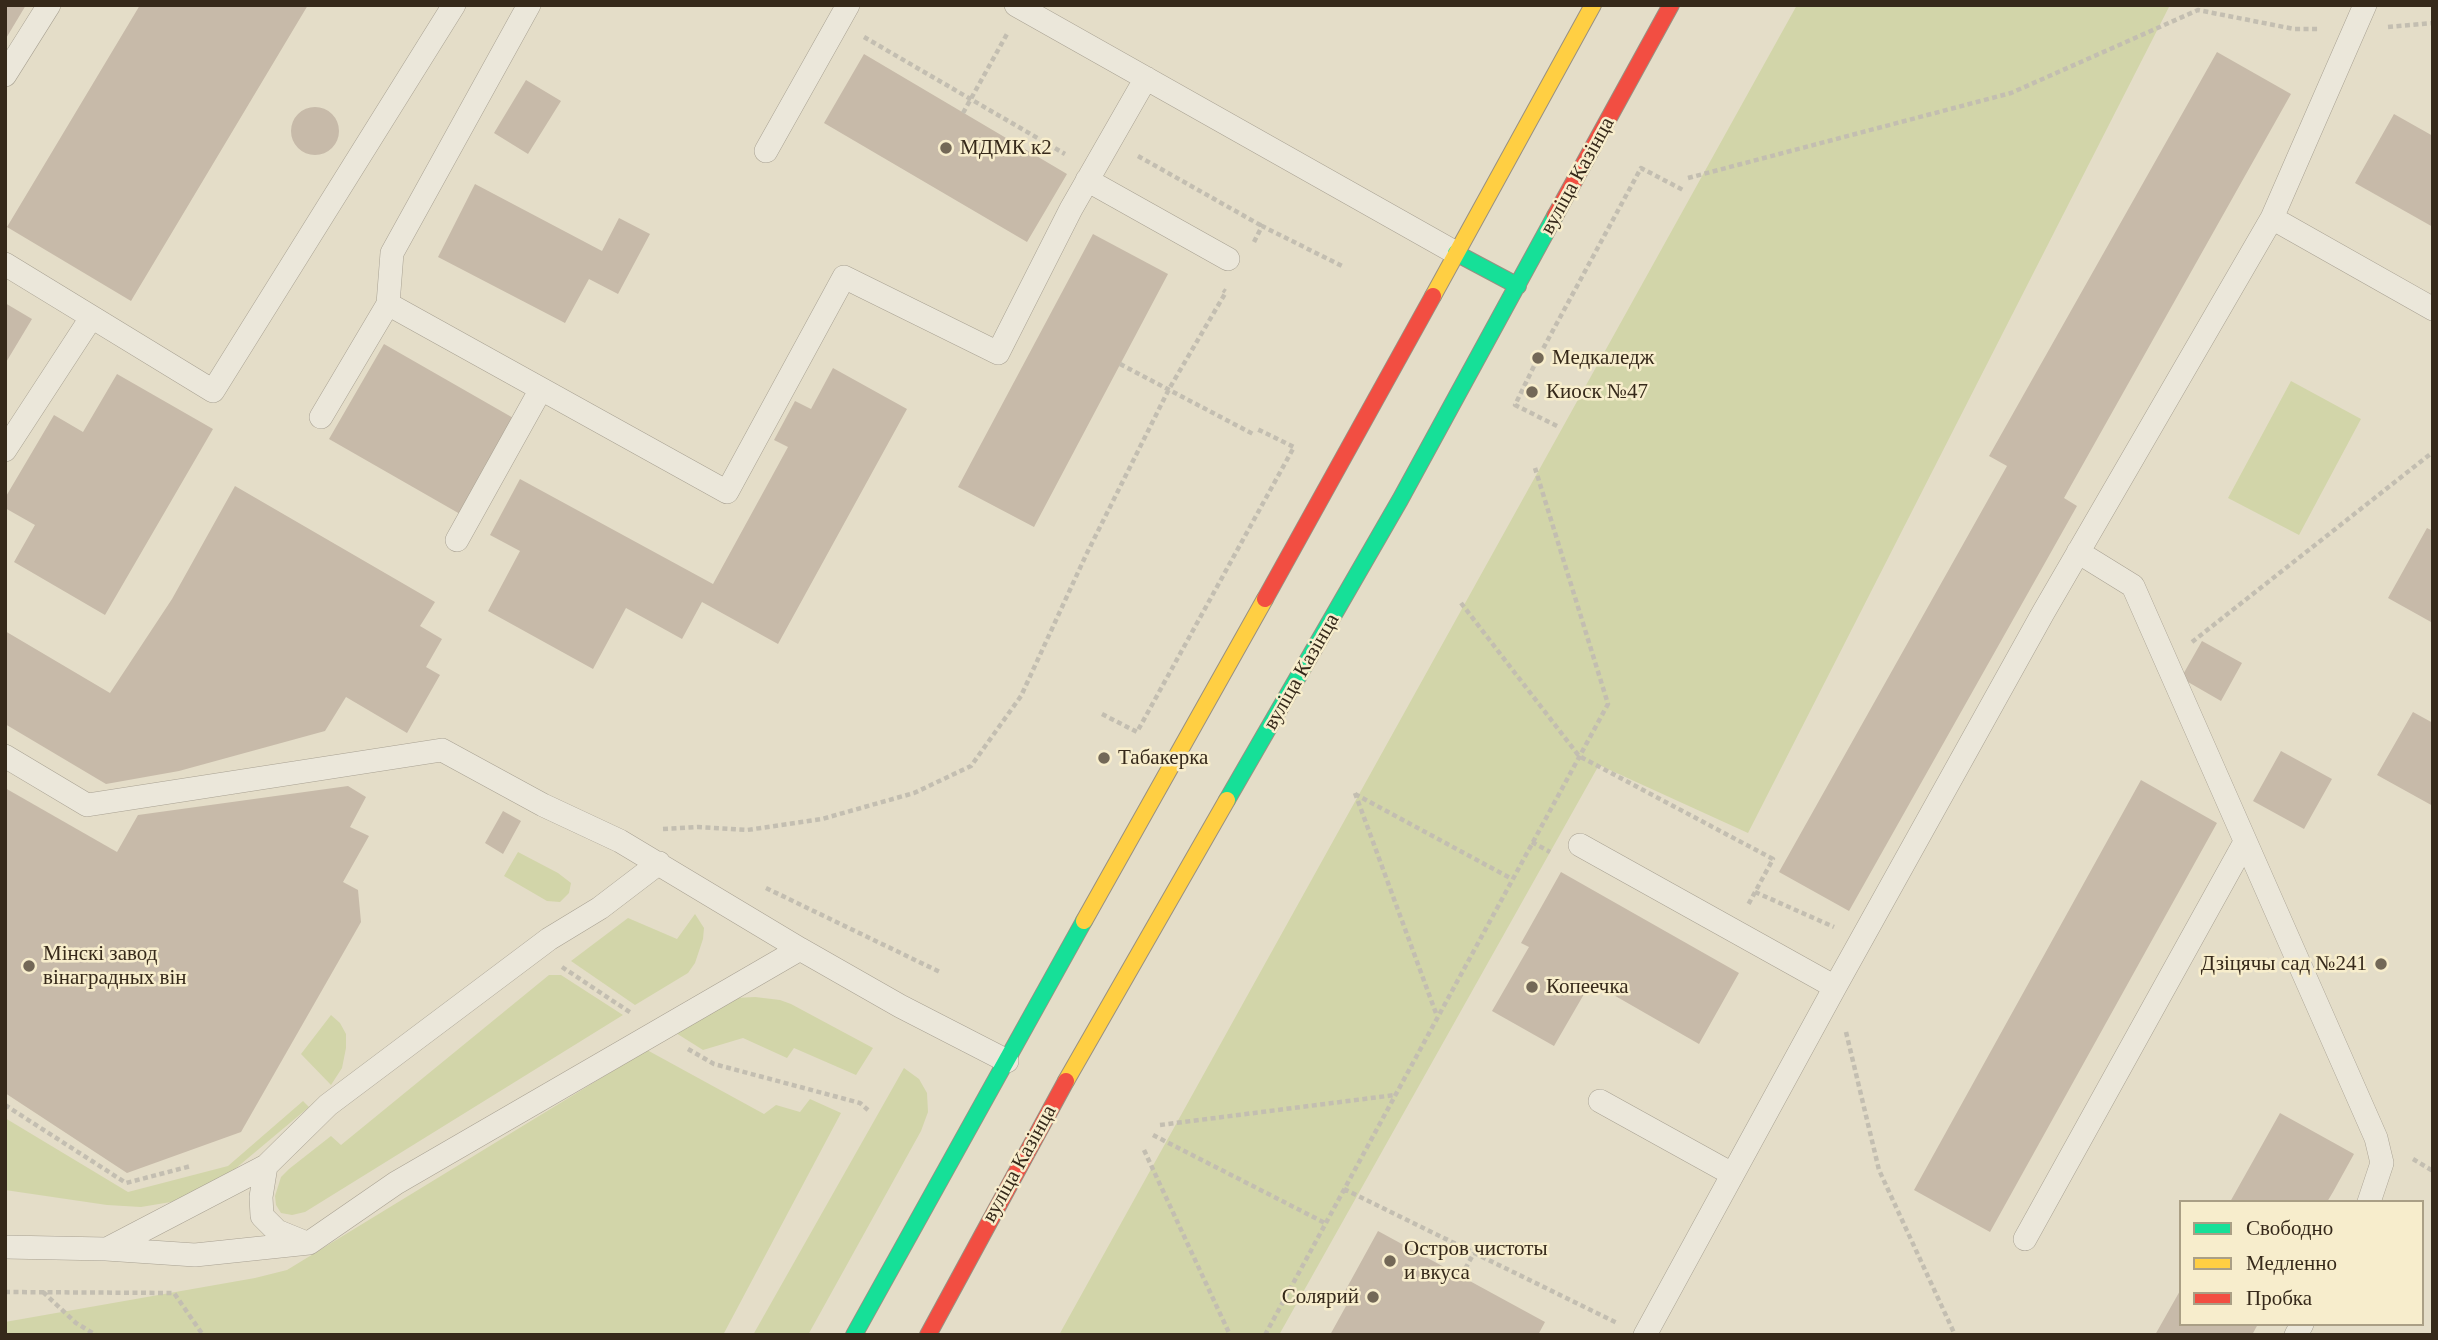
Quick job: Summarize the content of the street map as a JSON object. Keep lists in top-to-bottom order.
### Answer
{
  "streets": {
    "main road": ["вуліца Казінца"]
  },
  "places": [
    "МДМК к2",
    "Медкаледж",
    "Киоск №47",
    "Табакерка",
    "Дзіцячы сад №241",
    "Мінскі завод вінаградных він",
    "Копеечка",
    "Остров чистоты и вкуса",
    "Солярий"
  ],
  "legend": ["Свободно", "Медленно", "Пробка"]
}
